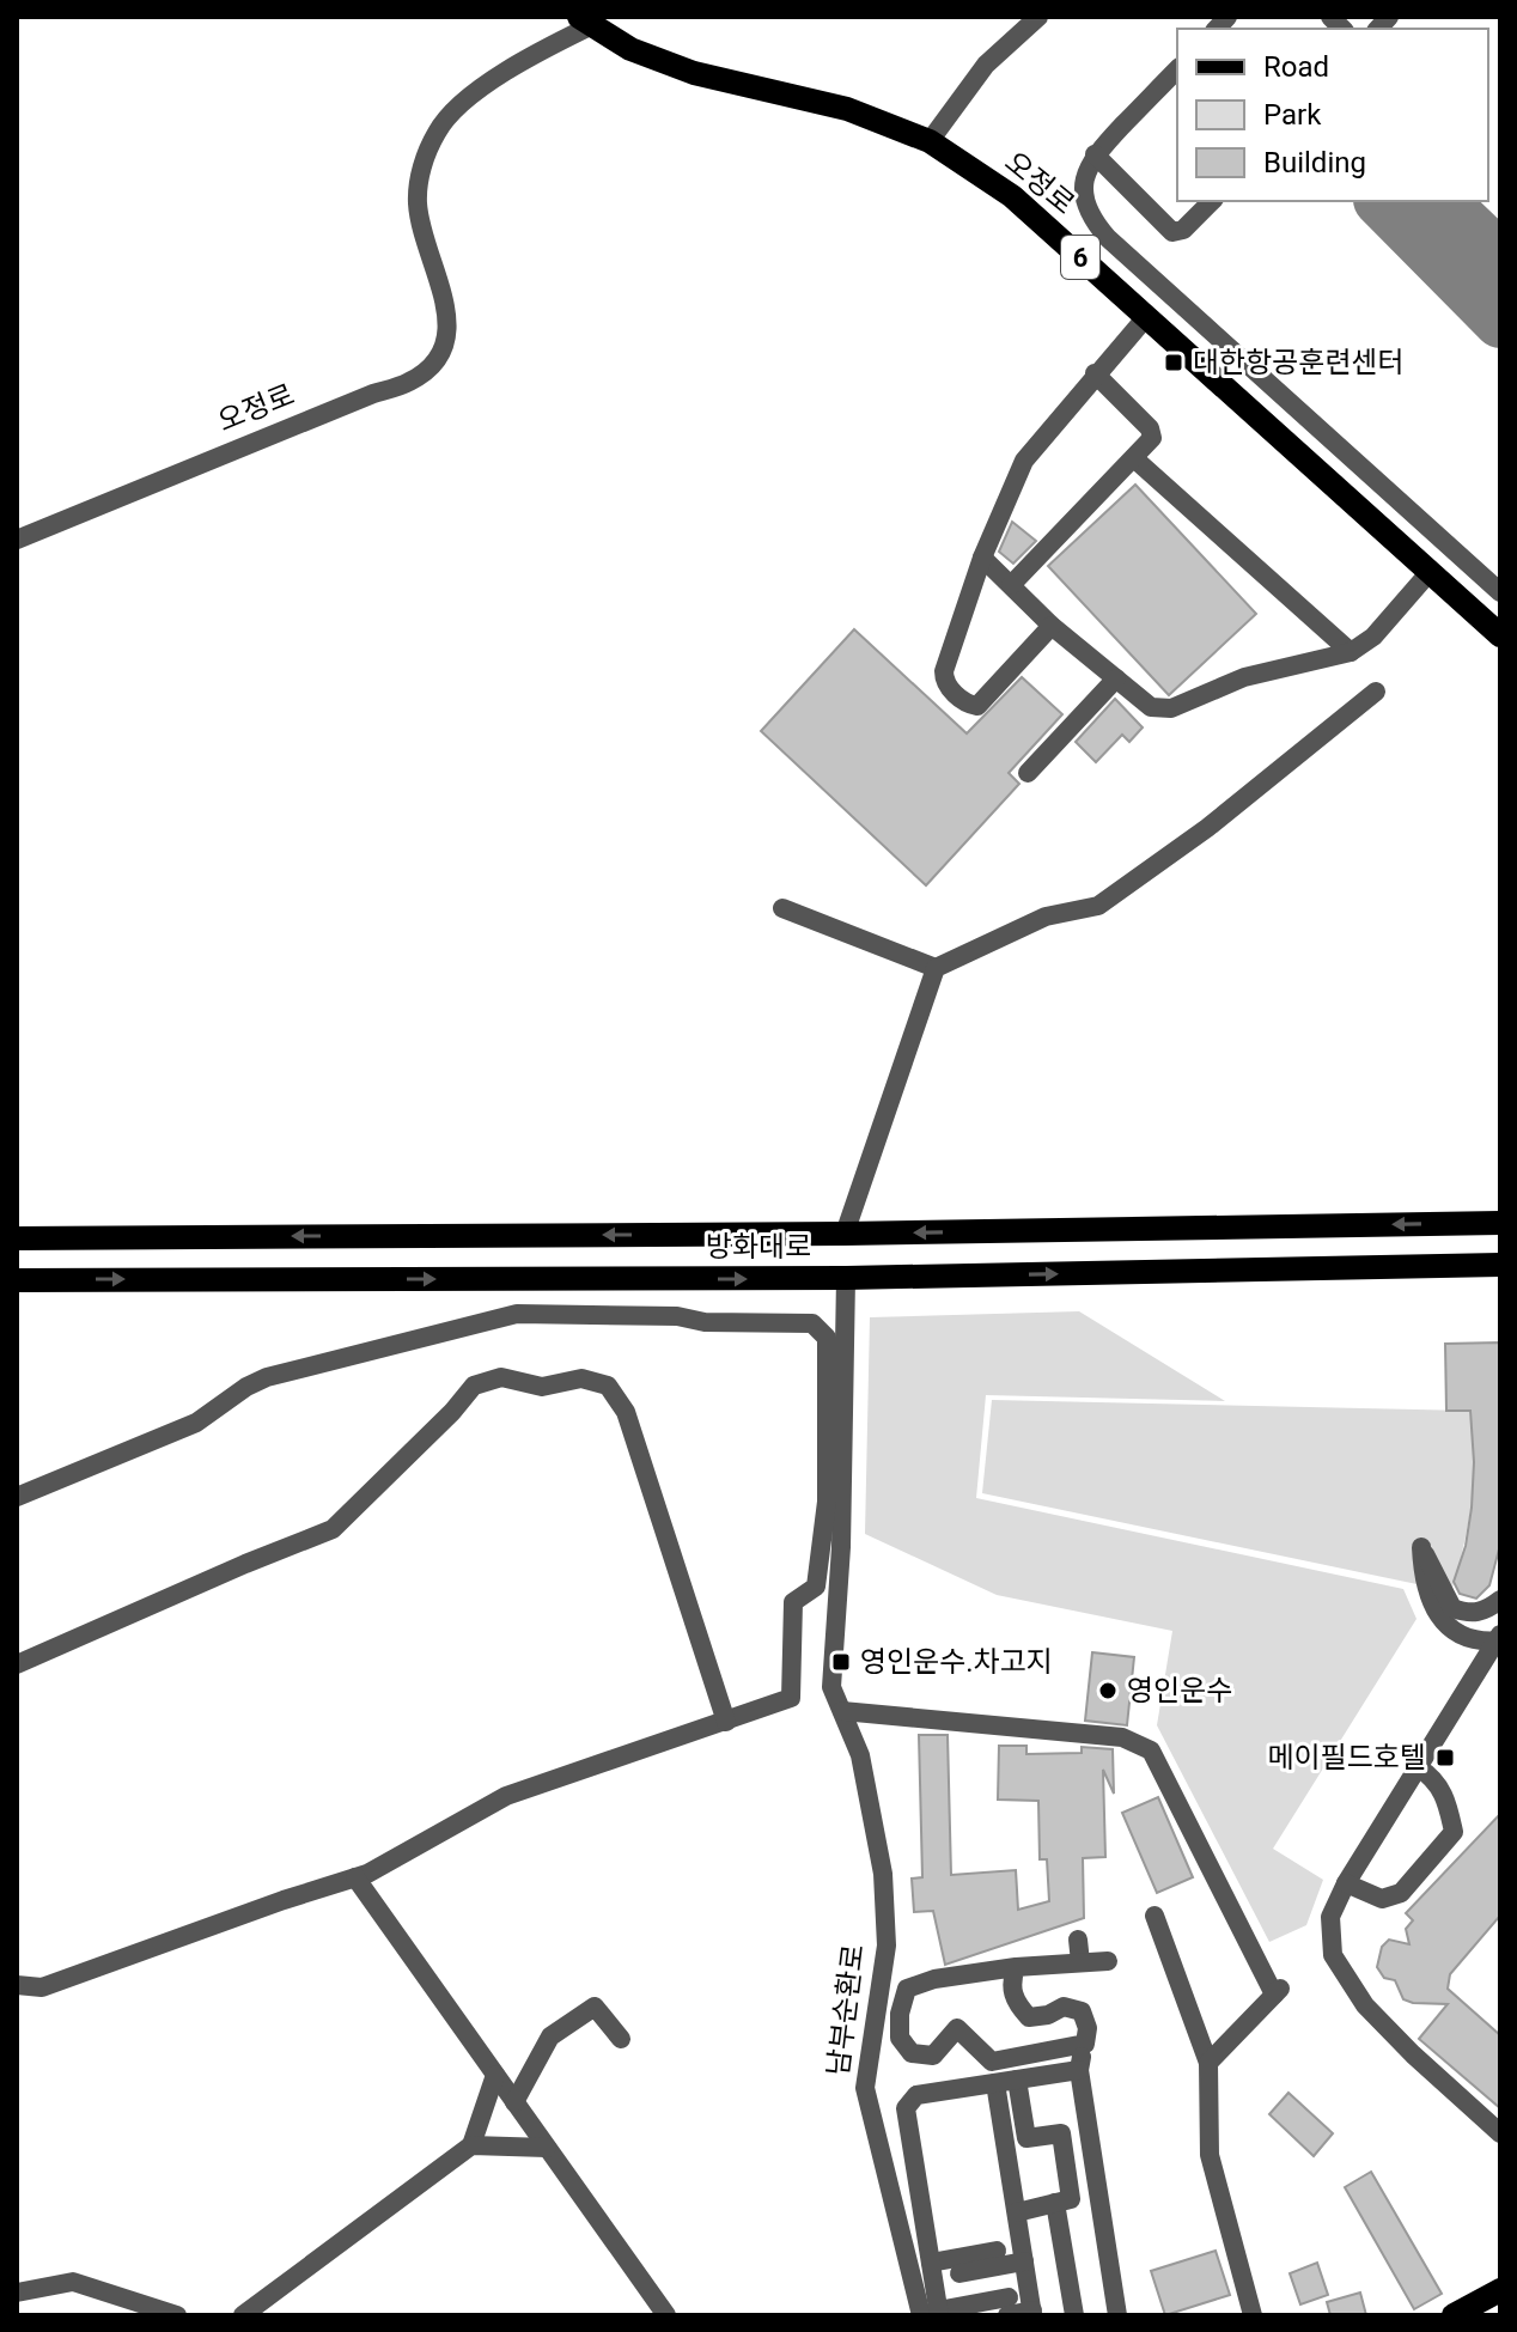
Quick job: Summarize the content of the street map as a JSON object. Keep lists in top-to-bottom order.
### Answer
{
  "streets": {
    "main road": ["오정로", "6", "방화대로"],
    "street": ["남부순환로"]
  },
  "crossings": [
    ["방화대로", "남부순환로"]
  ],
  "places": {
    "transit": ["대한항공훈련센터", "영인운수.차고지", "메이필드호텔"],
    "other": ["영인운수"]
  },
  "legend": ["Road", "Park", "Building"]
}
